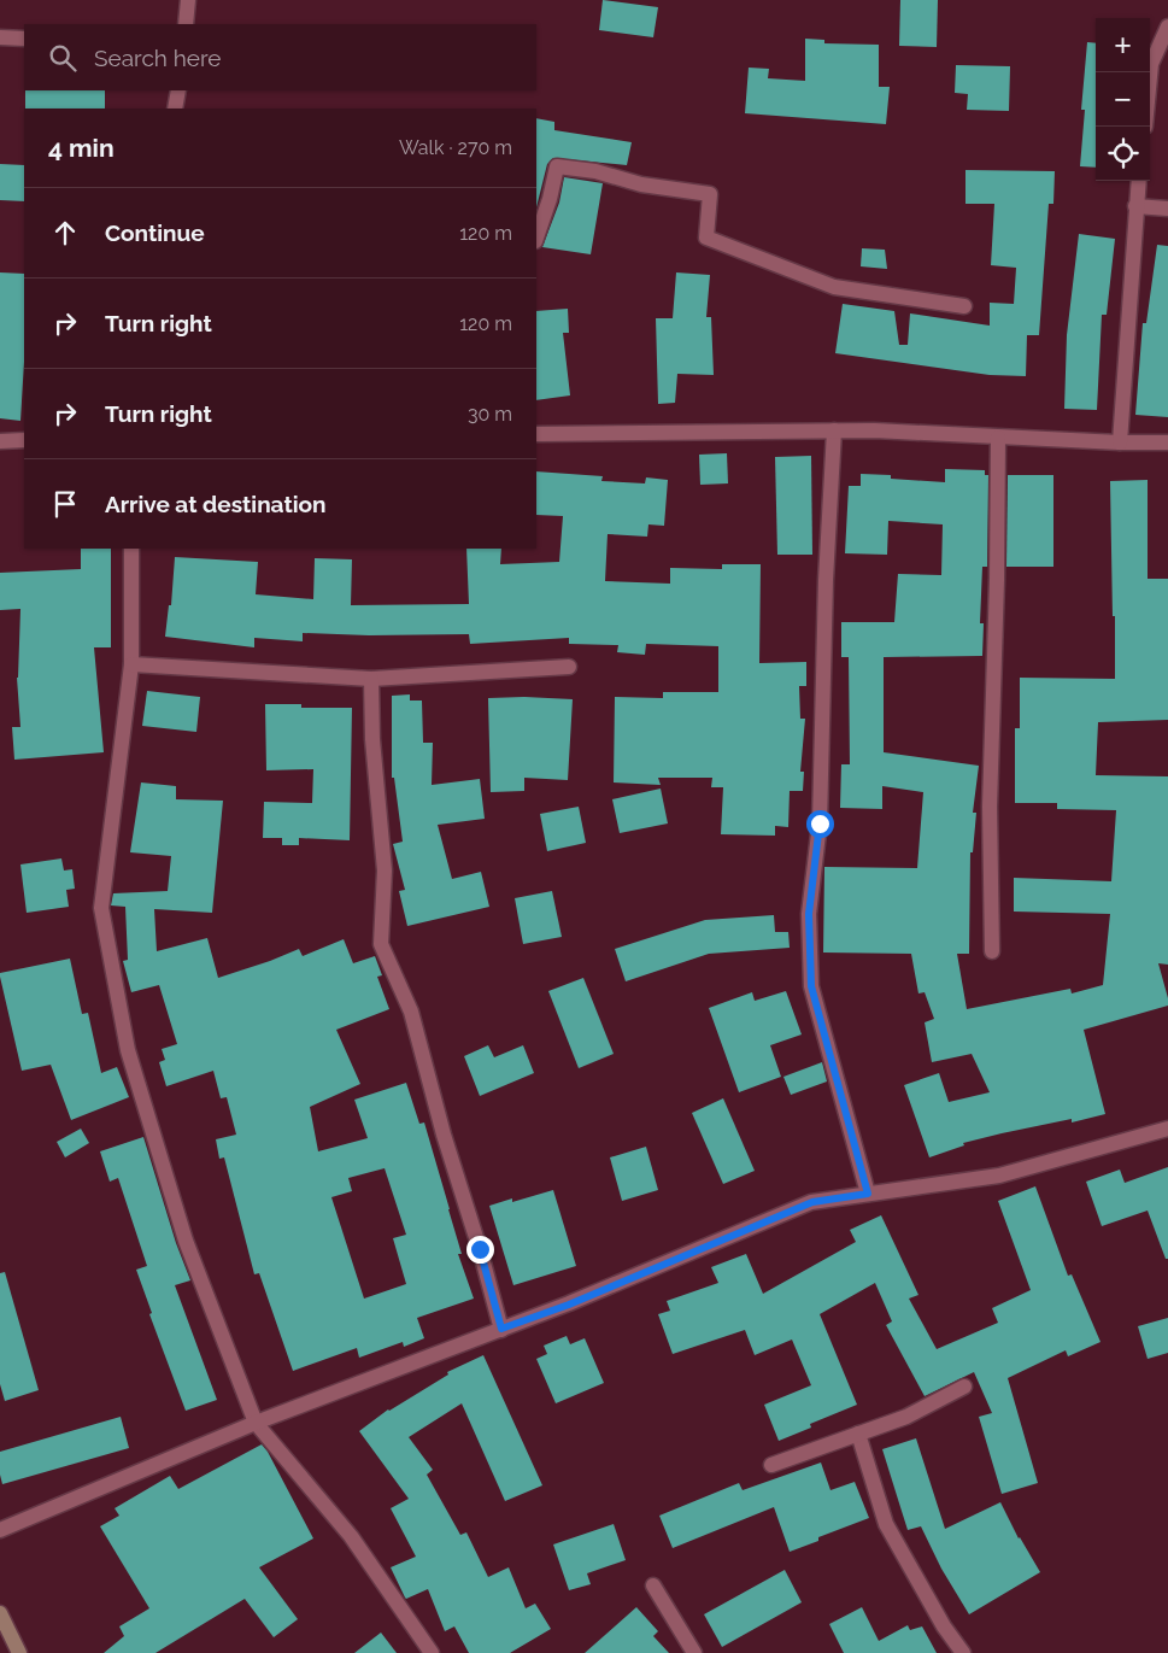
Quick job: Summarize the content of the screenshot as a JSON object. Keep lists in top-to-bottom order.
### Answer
{
  "page": {
    "map_buttons": ["+", "−"],
    "search": "Search here",
    "heading": ["4 min", "Walk · 270 m"],
    "list": [
      ["Continue", "120 m"],
      ["Turn right", "120 m"],
      ["Turn right", "30 m"],
      "Arrive at destination"
    ]
  }
}
